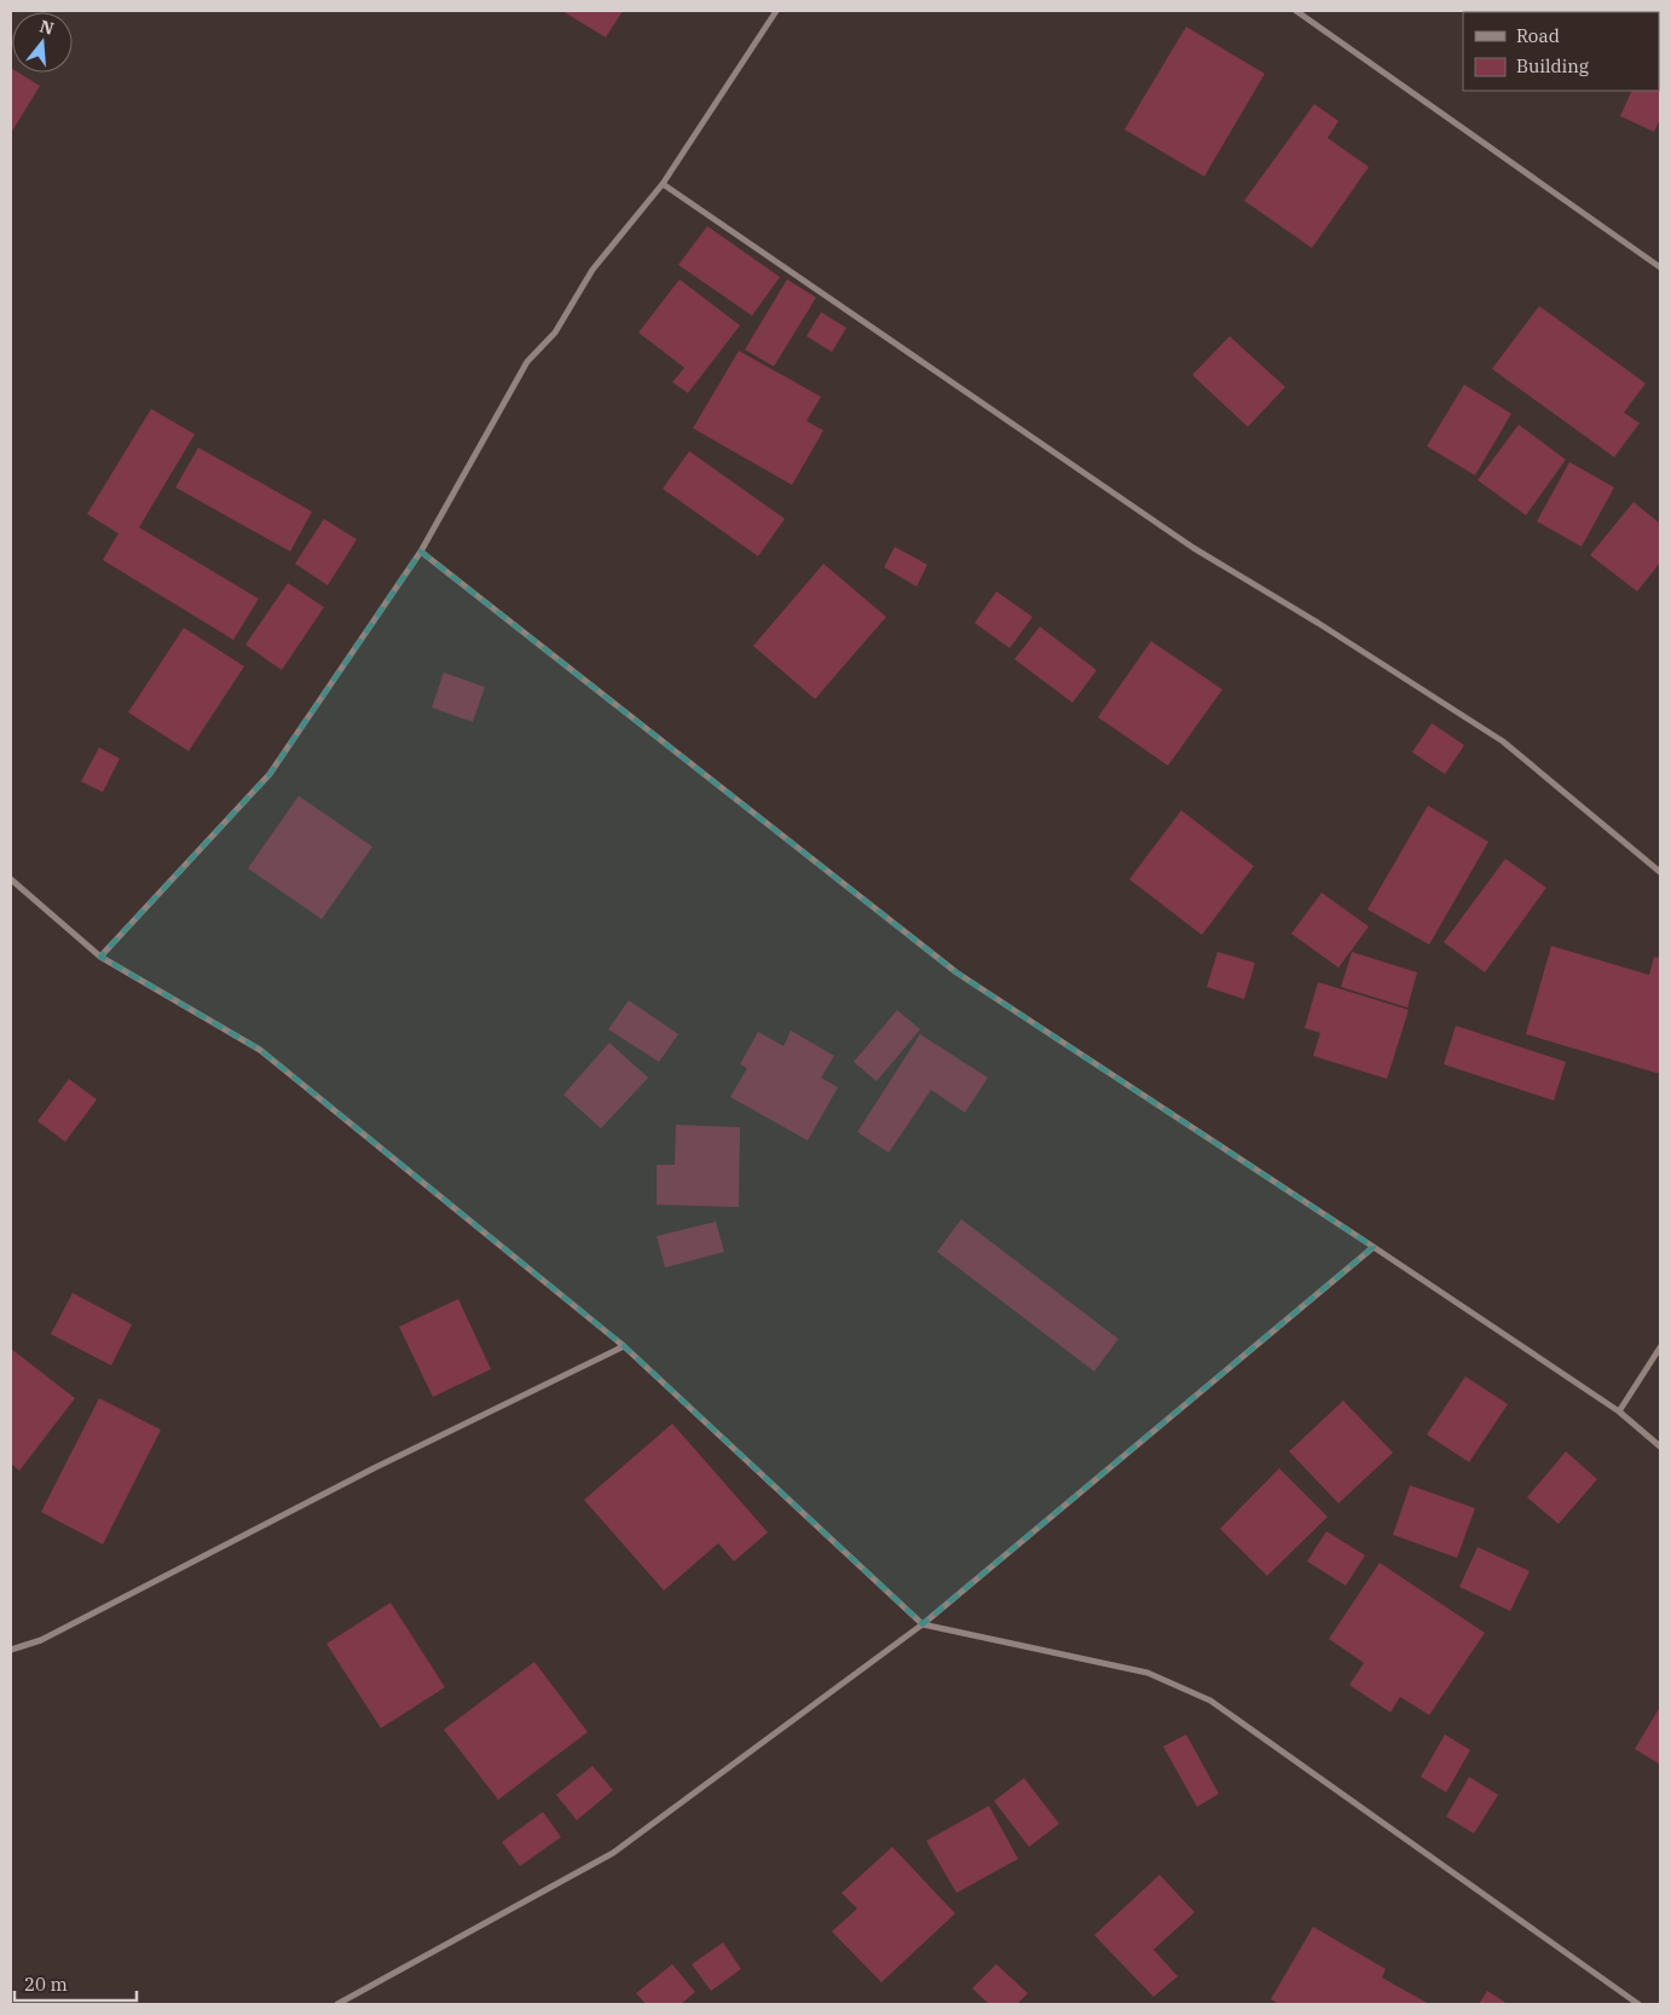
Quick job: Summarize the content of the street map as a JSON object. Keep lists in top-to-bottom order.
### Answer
{
  "legend": ["Road", "Building"],
  "scale_bar": "20 m",
  "north": "top"
}
